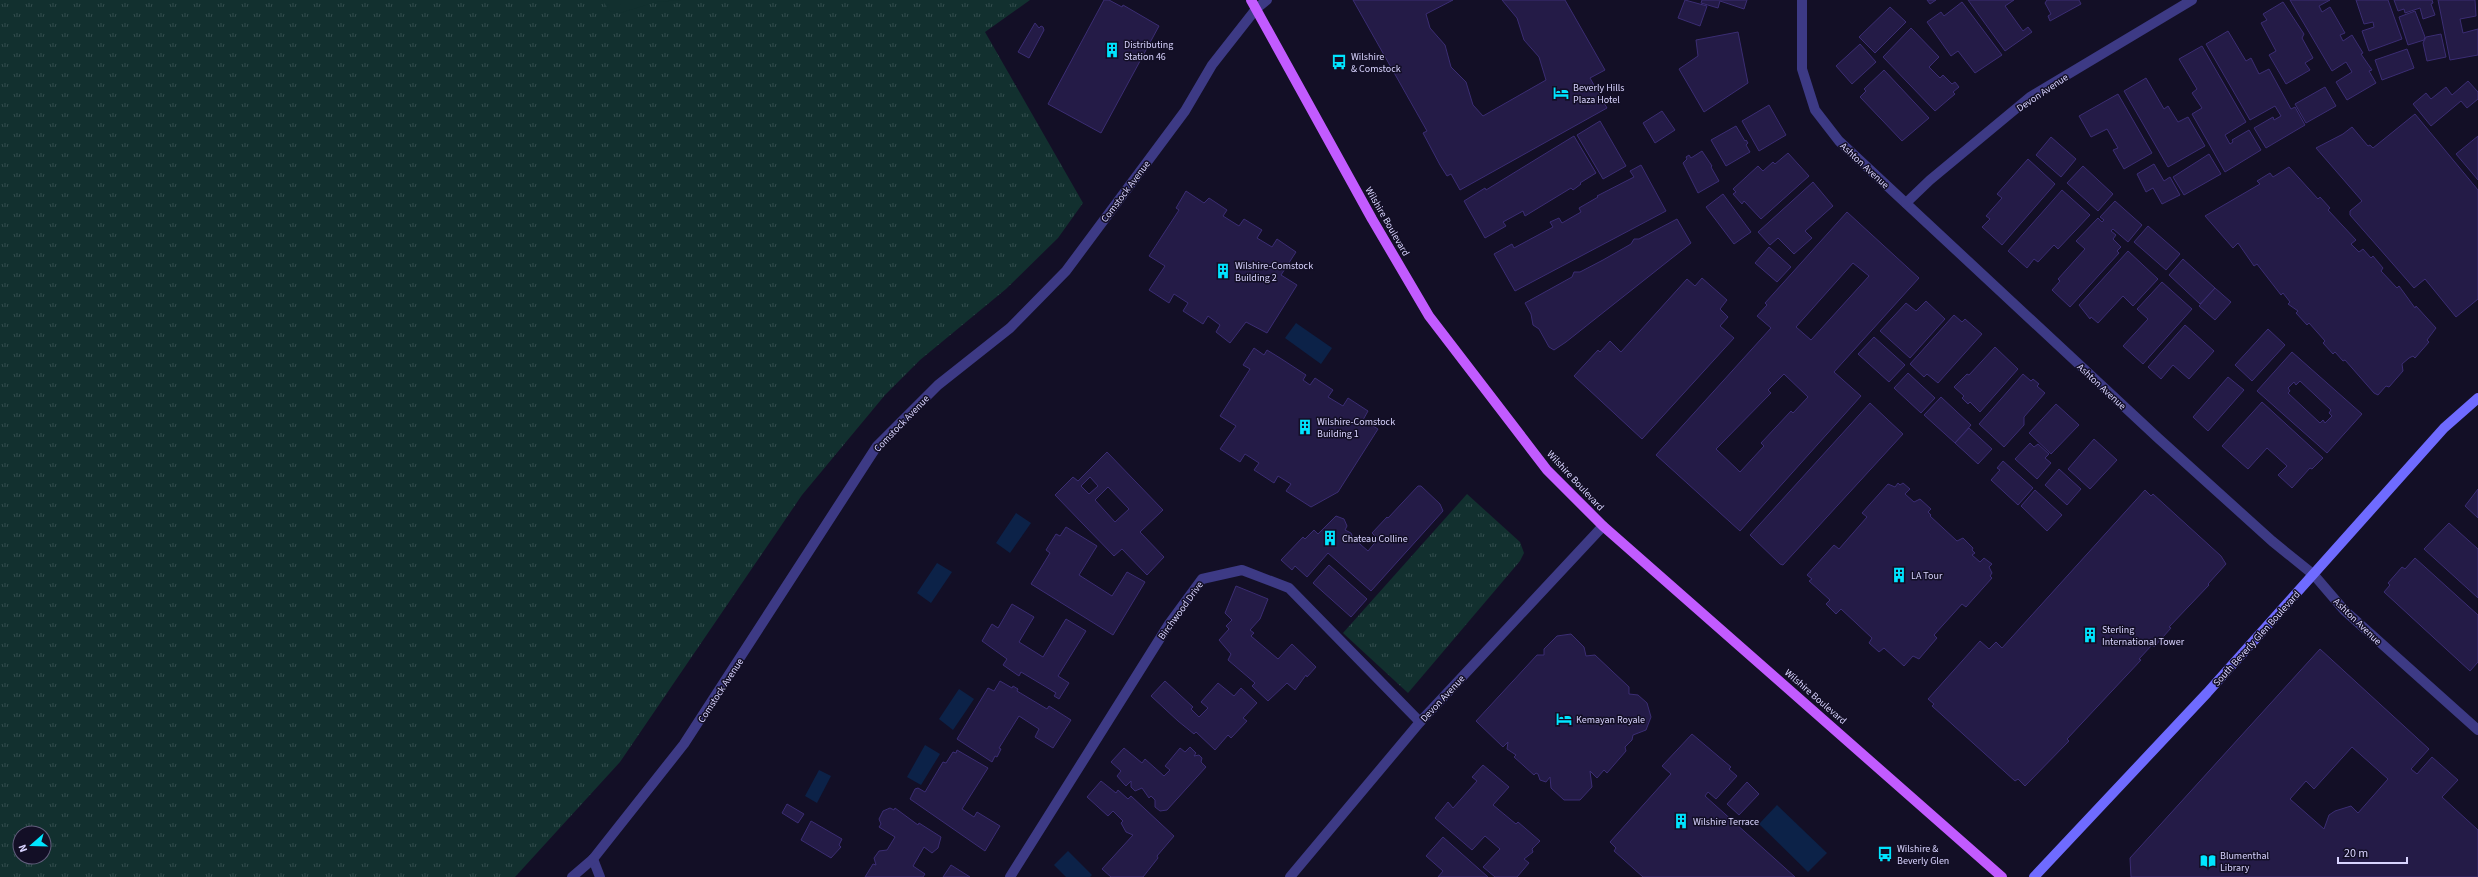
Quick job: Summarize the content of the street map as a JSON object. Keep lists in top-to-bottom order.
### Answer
{
  "streets": {
    "main road": ["Wilshire Boulevard", "South Beverly Glen Boulevard"],
    "street": [
      "Devon Avenue",
      "Ashton Avenue",
      "Comstock Avenue",
      "Birchwood Drive"
    ]
  },
  "crossings": [
    ["Devon Avenue", "Ashton Avenue"],
    ["Devon Avenue", "Wilshire Boulevard"],
    ["Devon Avenue", "Birchwood Drive"],
    ["Ashton Avenue", "South Beverly Glen Boulevard"],
    ["Comstock Avenue", "Wilshire Boulevard"]
  ],
  "places": {
    "building": [
      "Distributing Station 46",
      "Wilshire-Comstock Building 2",
      "Wilshire-Comstock Building 1",
      "Chateau Colline",
      "LA Tour",
      "Sterling International Tower",
      "Wilshire Terrace"
    ],
    "bus stop": ["Wilshire & Comstock", "Wilshire & Beverly Glen"],
    "hotel": ["Beverly Hills Plaza Hotel", "Kemayan Royale"],
    "library": ["Blumenthal Library"]
  },
  "scale_bar": "20 m",
  "north": "left"
}
